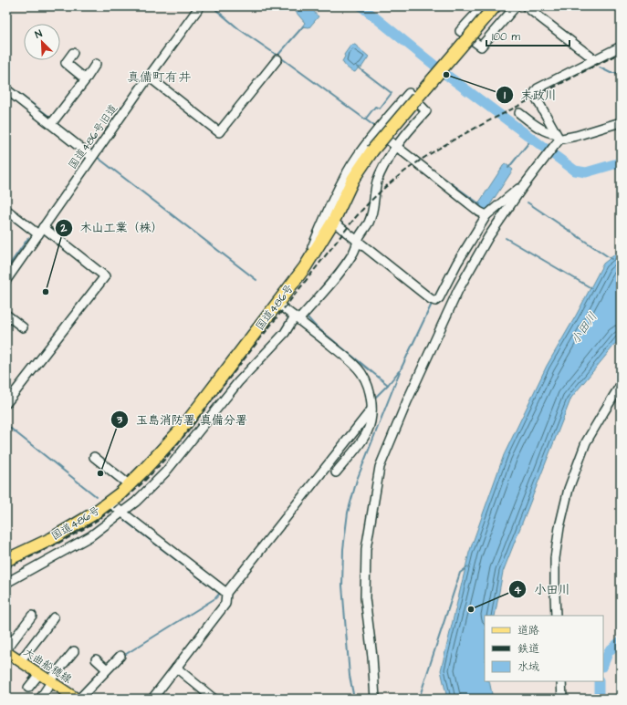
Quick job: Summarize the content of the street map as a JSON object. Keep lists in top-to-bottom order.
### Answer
{
  "streets": {
    "highway": ["国道486号"],
    "main road": ["大曲船穂線"],
    "street": ["国道486号旧道"]
  },
  "districts": ["真備町有井"],
  "water": ["小田川"],
  "places": [
    "末政川",
    "木山工業（株）",
    "玉島消防署 真備分署",
    "小田川"
  ],
  "legend": ["道路", "鉄道", "水域"],
  "scale_bar": "100 m",
  "north": "top left"
}
